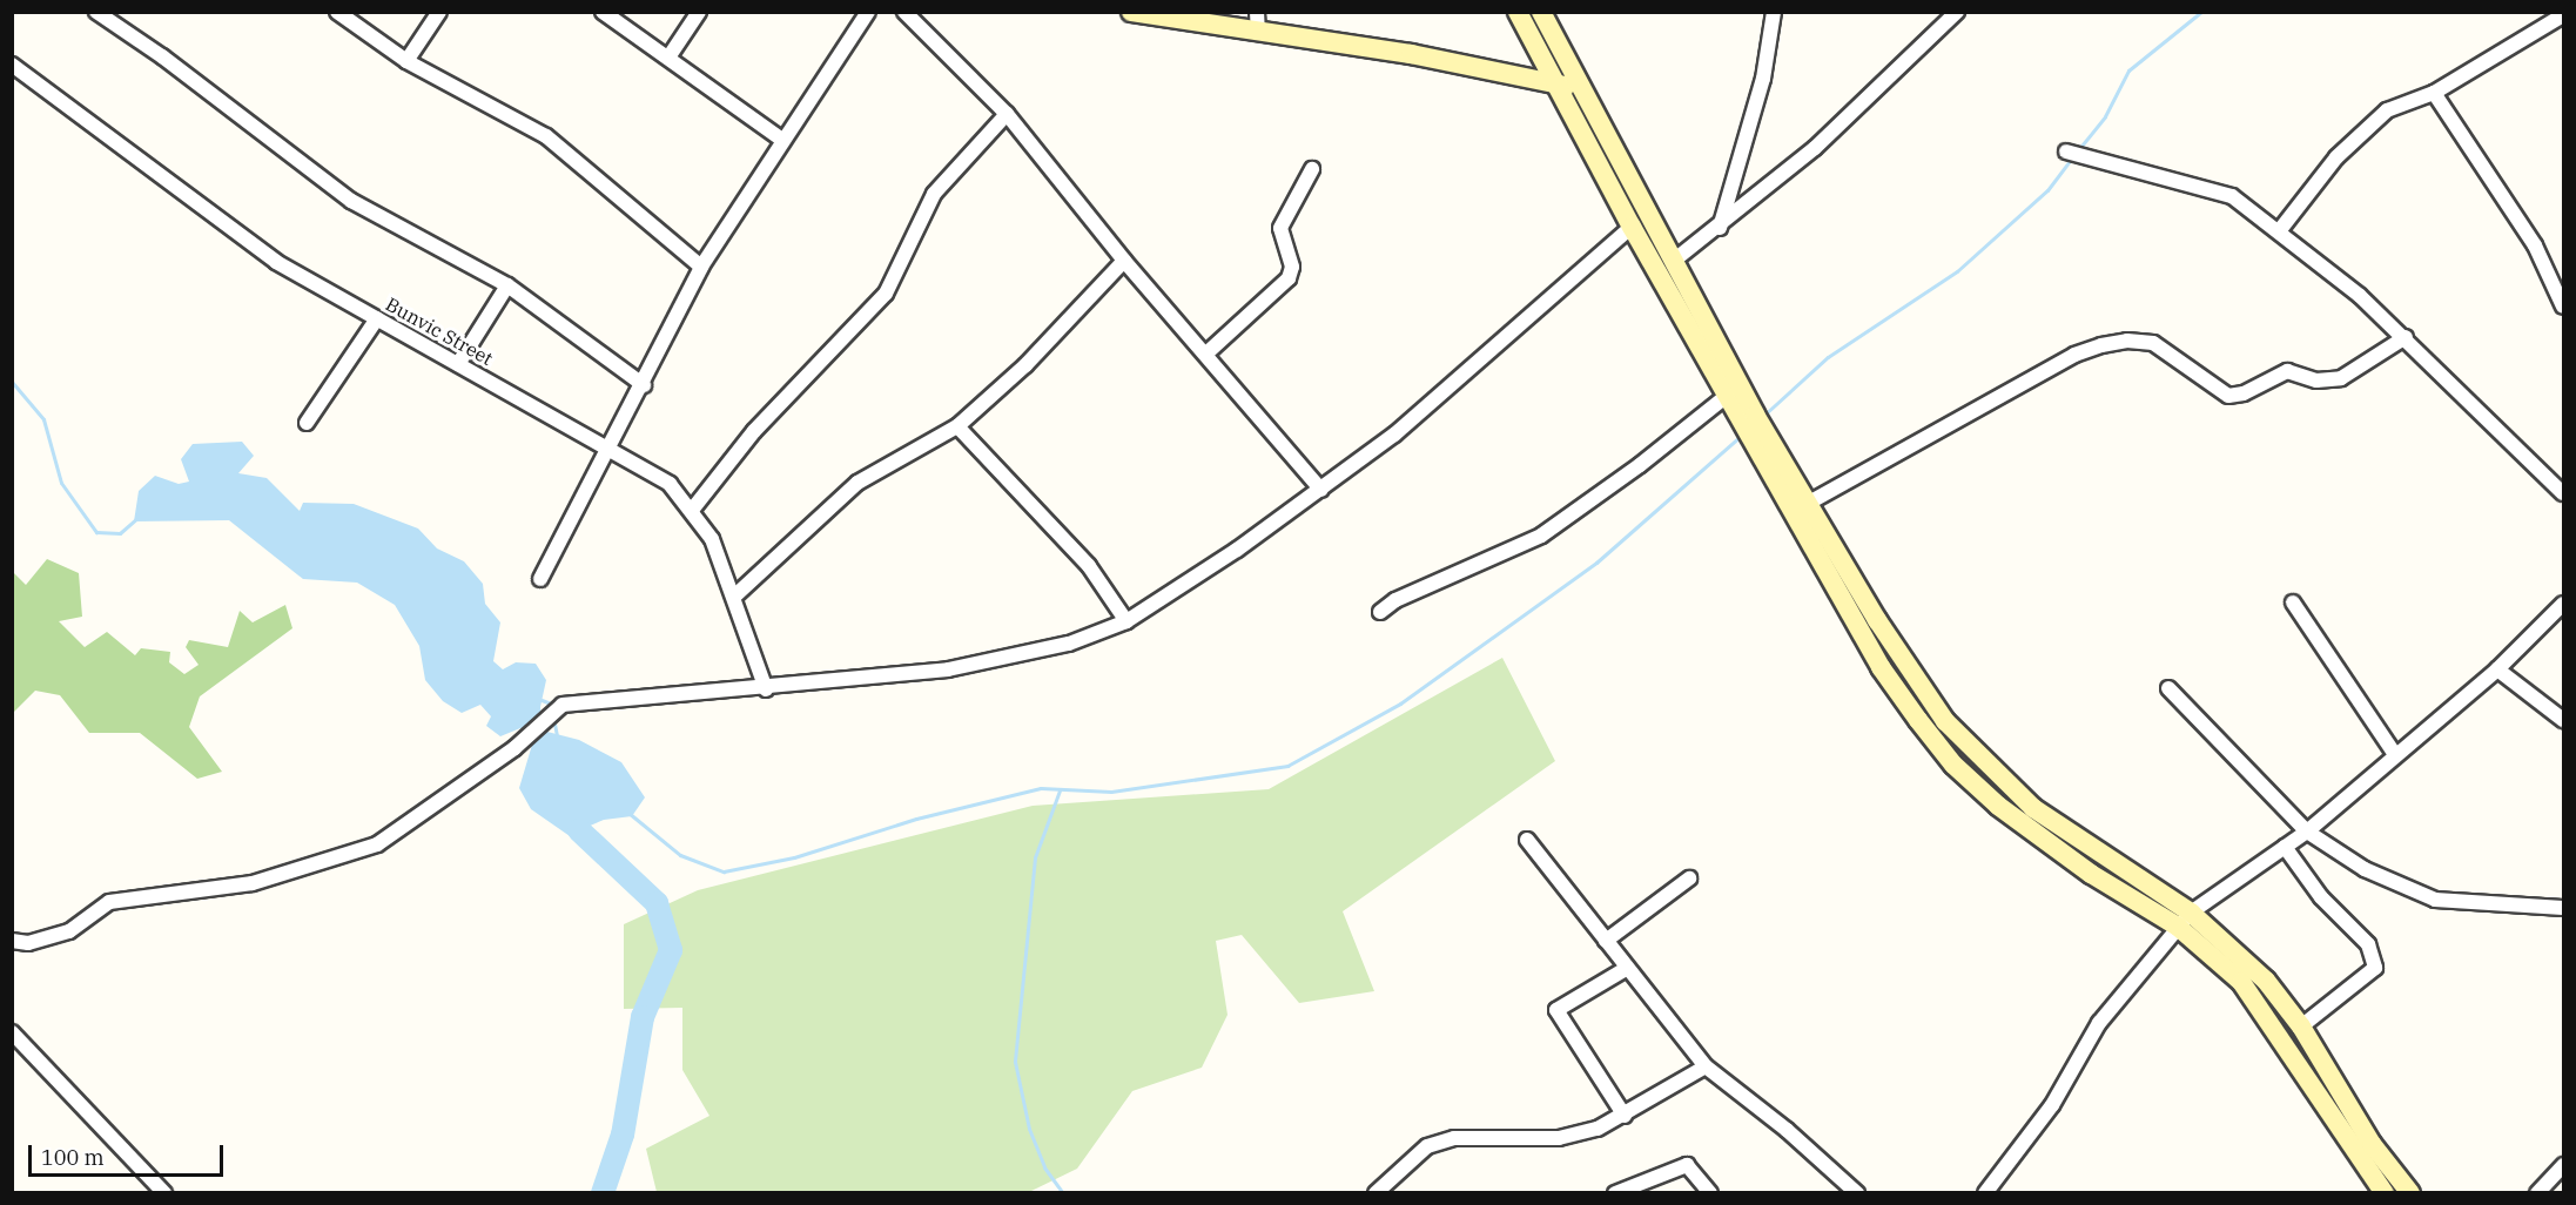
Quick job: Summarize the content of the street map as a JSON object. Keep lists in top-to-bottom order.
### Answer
{
  "streets": {
    "street": ["Bunvic Street"]
  },
  "scale_bar": "100 m"
}
